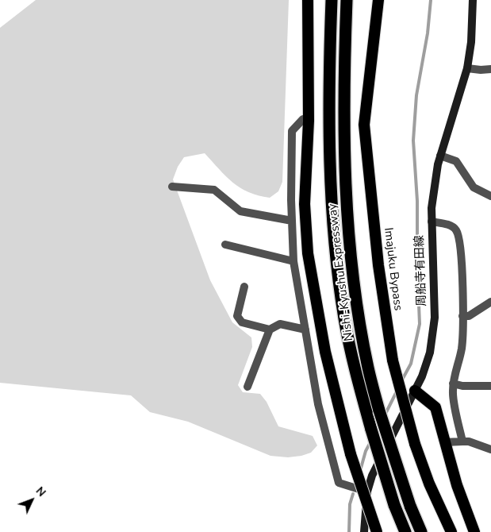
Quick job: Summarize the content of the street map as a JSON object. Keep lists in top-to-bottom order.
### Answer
{
  "streets": {
    "highway": ["Imajuku Bypass", "Nishi-Kyushu Expressway"],
    "main road": ["周船寺有田線"]
  },
  "north": "top right"
}
